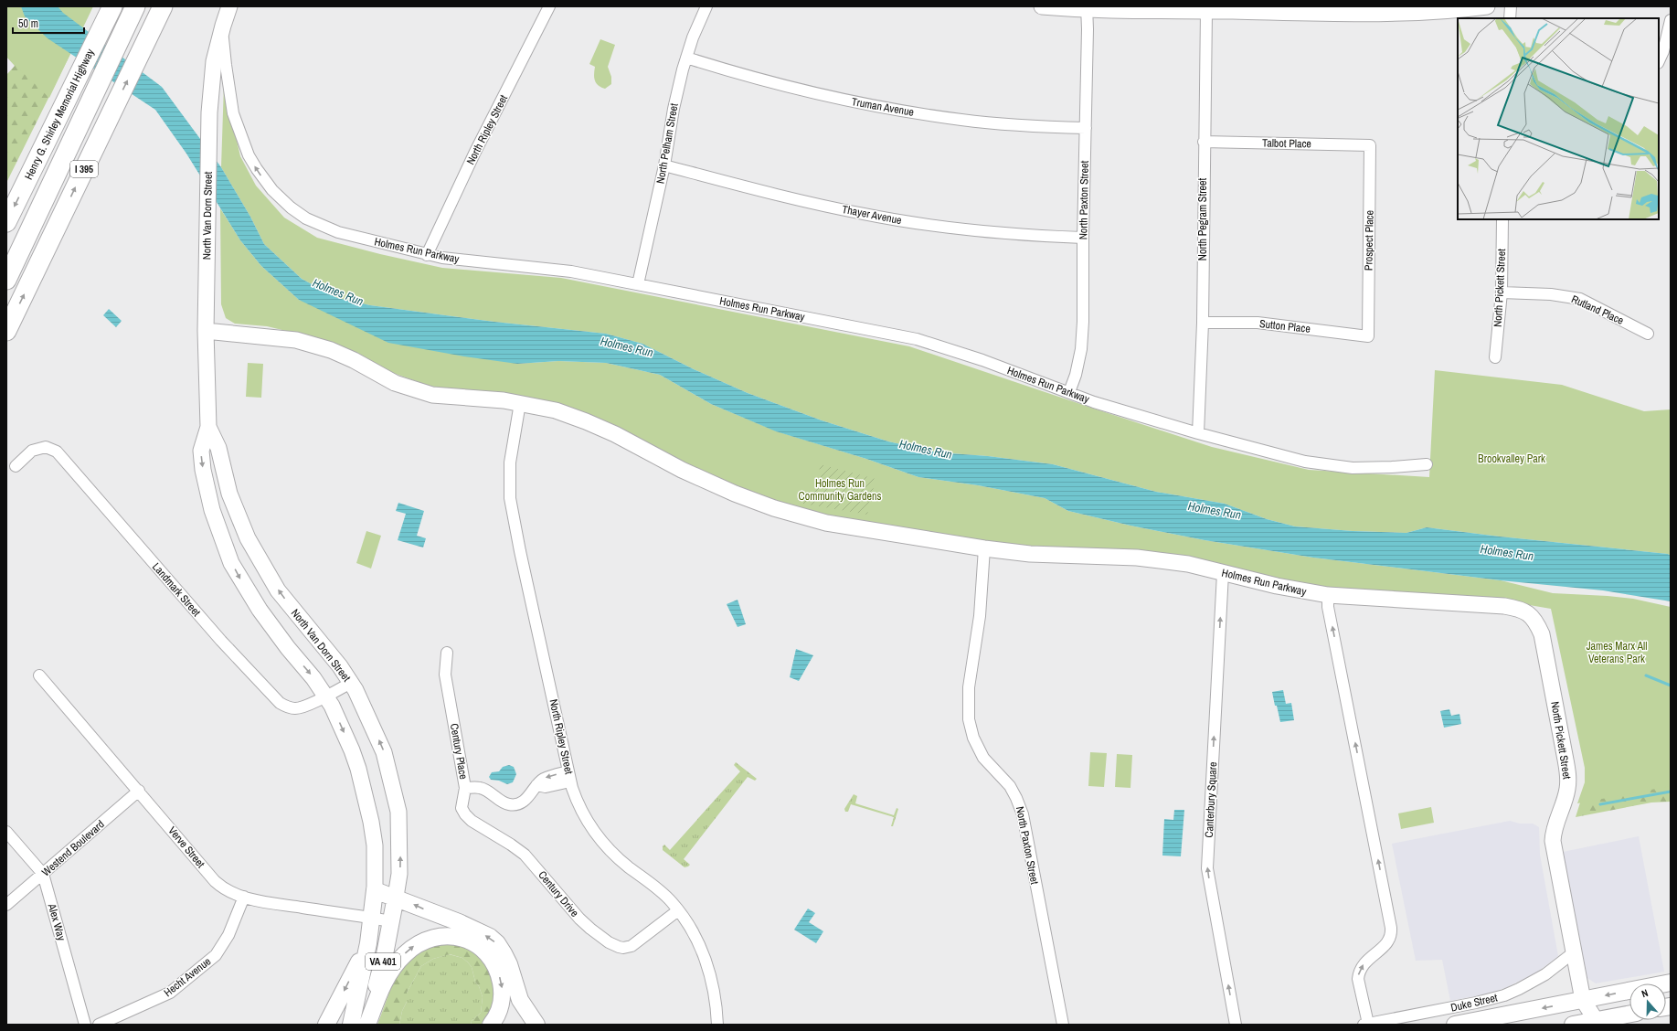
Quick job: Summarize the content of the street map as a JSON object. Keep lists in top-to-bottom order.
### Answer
{
  "streets": {
    "highway": ["Henry G. Shirley Memorial Highway", "I 395"],
    "main road": ["North Van Dorn Street", "VA 401", "Duke Street"],
    "street": [
      "Truman Avenue",
      "North Ripley Street",
      "North Pelham Street",
      "Talbot Place",
      "North Paxton Street",
      "Thayer Avenue",
      "North Pegram Street",
      "Prospect Place",
      "Holmes Run Parkway",
      "North Pickett Street",
      "Rutland Place",
      "Sutton Place",
      "Landmark Street",
      "Century Place",
      "Canterbury Square",
      "Verve Street",
      "Westend Boulevard",
      "Century Drive",
      "Alex Way",
      "Hecht Avenue"
    ]
  },
  "crossings": [
    ["Truman Avenue", "North Pelham Street"],
    ["Truman Avenue", "North Paxton Street"],
    ["North Ripley Street", "Holmes Run Parkway"],
    ["North Ripley Street", "Century Place"],
    ["North Ripley Street", "Century Drive"],
    ["North Pelham Street", "Thayer Avenue"],
    ["North Pelham Street", "Holmes Run Parkway"],
    ["Talbot Place", "North Pegram Street"],
    ["Talbot Place", "Prospect Place"],
    ["North Paxton Street", "Thayer Avenue"],
    ["North Paxton Street", "Holmes Run Parkway"],
    ["North Van Dorn Street", "Holmes Run Parkway"],
    ["North Van Dorn Street", "Landmark Street"],
    ["North Van Dorn Street", "Verve Street"],
    ["North Pegram Street", "Holmes Run Parkway"],
    ["North Pegram Street", "Sutton Place"],
    ["Prospect Place", "Sutton Place"],
    ["Holmes Run Parkway", "North Pickett Street"],
    ["Holmes Run Parkway", "Canterbury Square"],
    ["North Pickett Street", "Rutland Place"],
    ["North Pickett Street", "Duke Street"],
    ["Century Place", "Century Drive"],
    ["Verve Street", "Westend Boulevard"],
    ["Verve Street", "Hecht Avenue"],
    ["Westend Boulevard", "Alex Way"]
  ],
  "one_way": ["Canterbury Square"],
  "water": ["Holmes Run"],
  "parks": ["Brookvalley Park", "Holmes Run Community Gardens", "James Marx All Veterans Park"],
  "scale_bar": "50 m",
  "north": "top"
}
